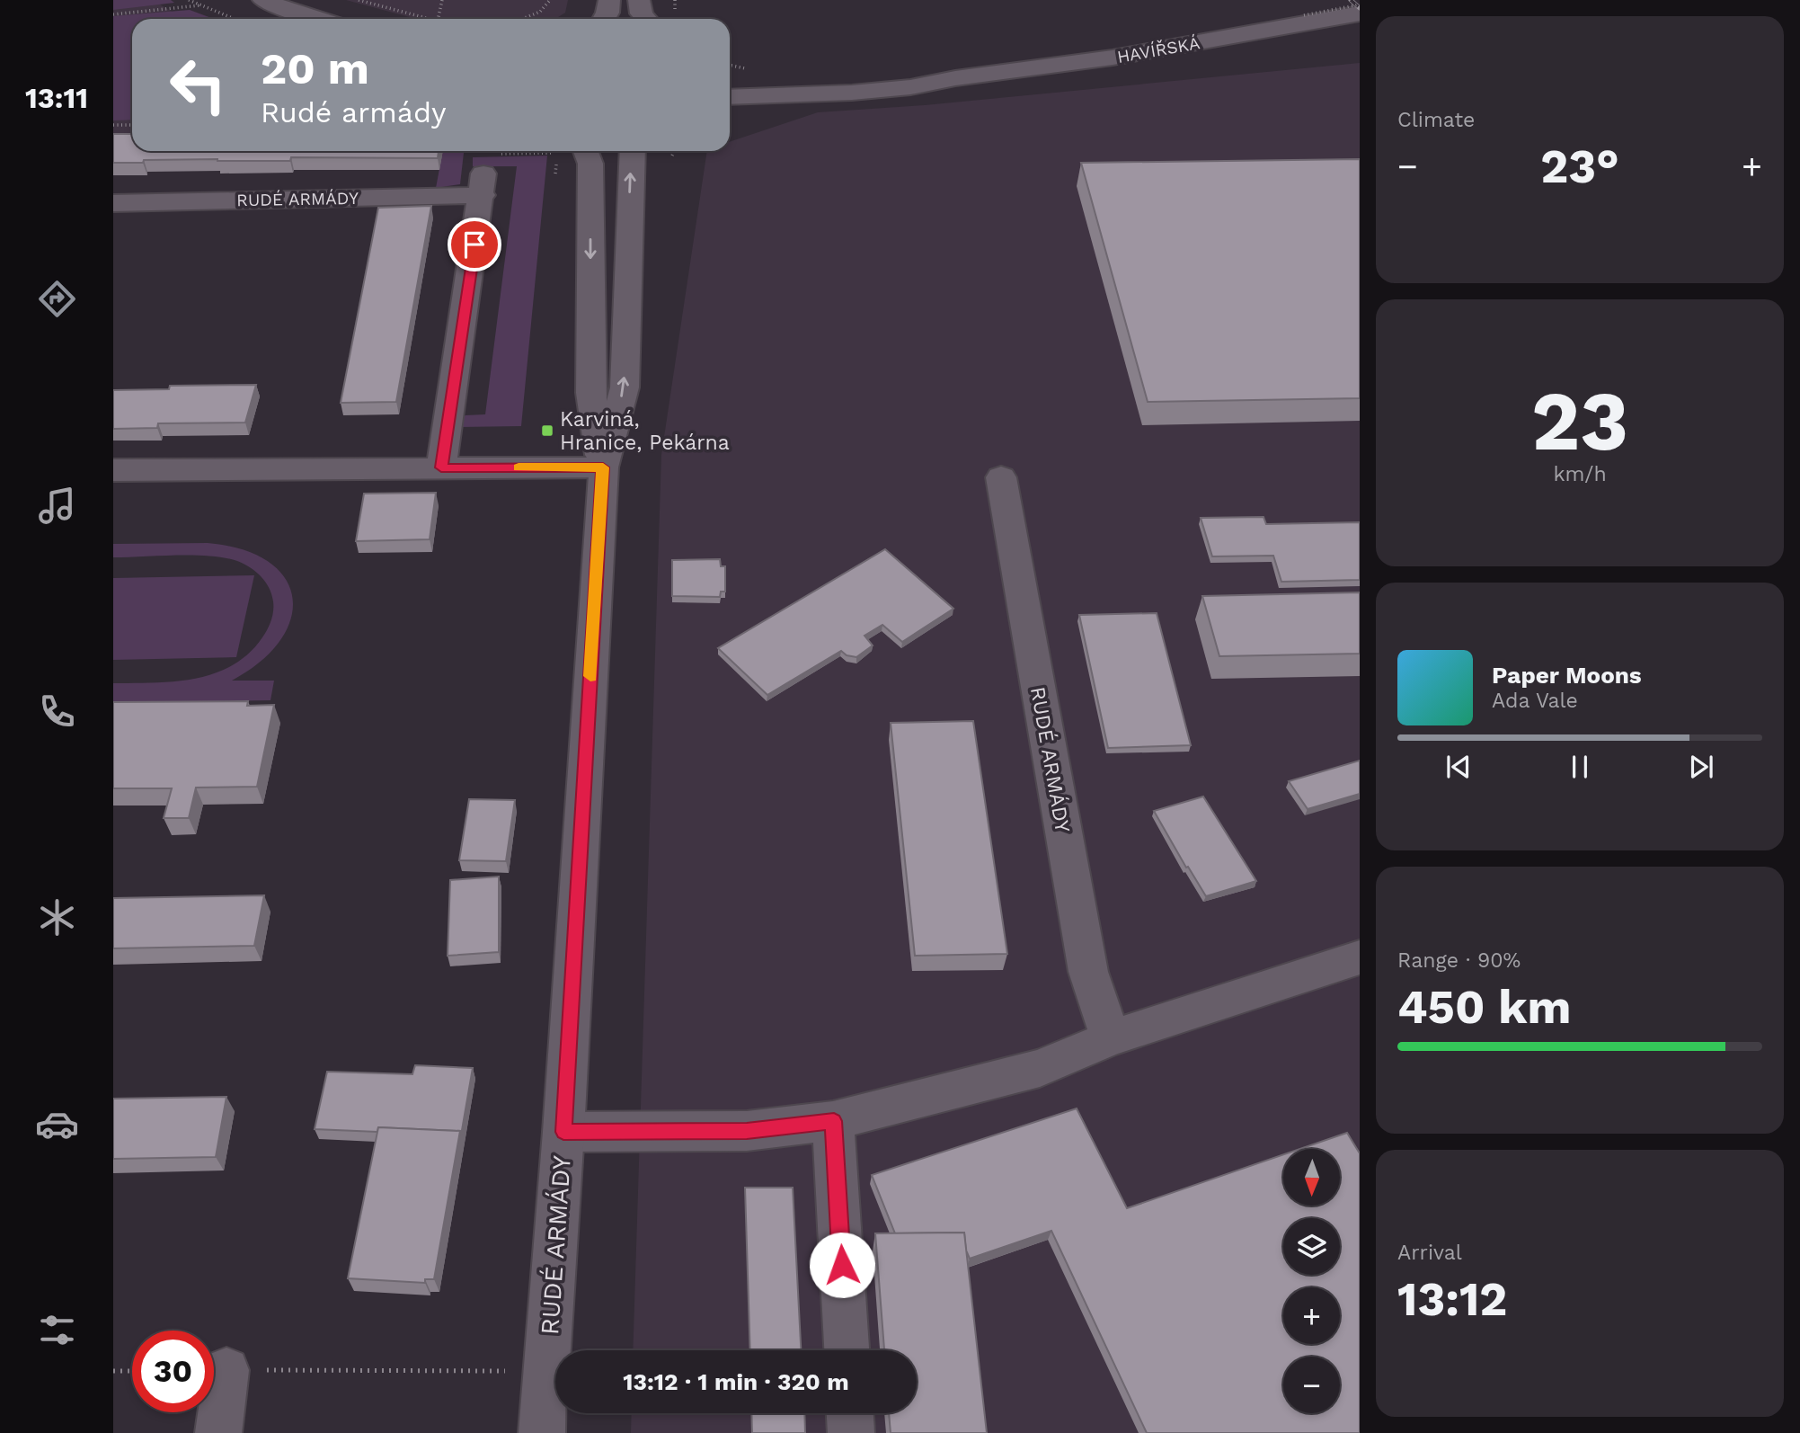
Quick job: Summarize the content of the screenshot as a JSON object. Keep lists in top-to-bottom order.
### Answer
{
  "streets": {
    "street": ["HAVÍŘSKÁ", "RUDÉ ARMÁDY"]
  },
  "places": {
    "transit": ["Karviná, Hranice, Pekárna"]
  },
  "north": "bottom",
  "page": {
    "tabs": "13:11",
    "tile": [
      "Climate",
      ["23", "km/h"],
      ["Range · 90%", "450 km"],
      ["Arrival", "13:12"]
    ],
    "turn": ["20 m", "Rudé armády"],
    "heat": ["−", "23°", "+"],
    "song": ["Paper Moons", "Ada Vale"],
    "map_buttons": ["+", "−"],
    "limit": "30",
    "trip": "13:12 · 1 min · 320 m"
  }
}
